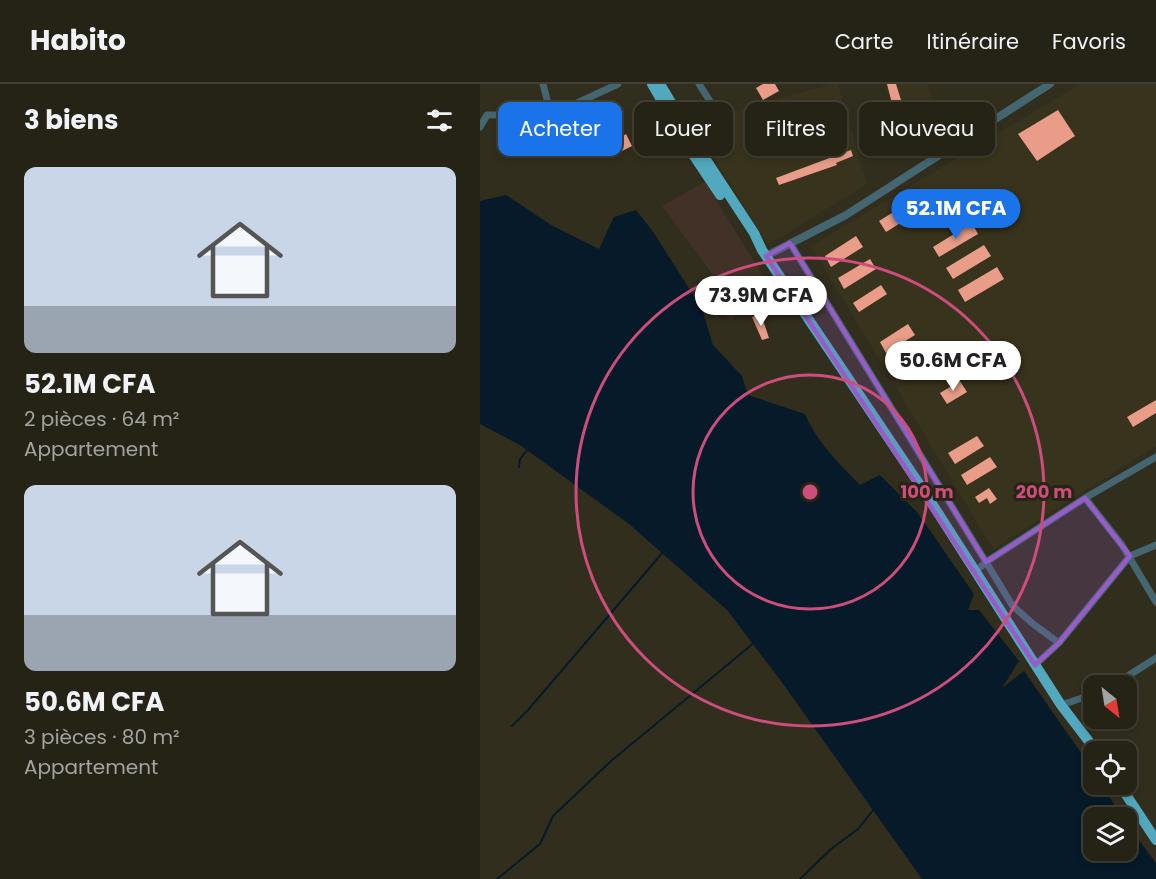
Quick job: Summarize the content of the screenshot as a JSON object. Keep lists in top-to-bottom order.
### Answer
{
  "north": "bottom right",
  "page": {
    "header": "Habito",
    "nav": ["Carte", "Itinéraire", "Favoris"],
    "heading": "3 biens",
    "chip": [
      "Acheter",
      "Louer",
      "Filtres",
      "Nouveau"
    ],
    "list": [
      {
        "name": "52.1M CFA",
        "note": "2 pièces · 64 m² · Appartement"
      },
      {
        "name": "50.6M CFA",
        "note": "3 pièces · 80 m² · Appartement"
      }
    ],
    "price": ["52.1M CFA", "73.9M CFA", "50.6M CFA"]
  },
  "rings": ["100 m", "200 m"]
}
